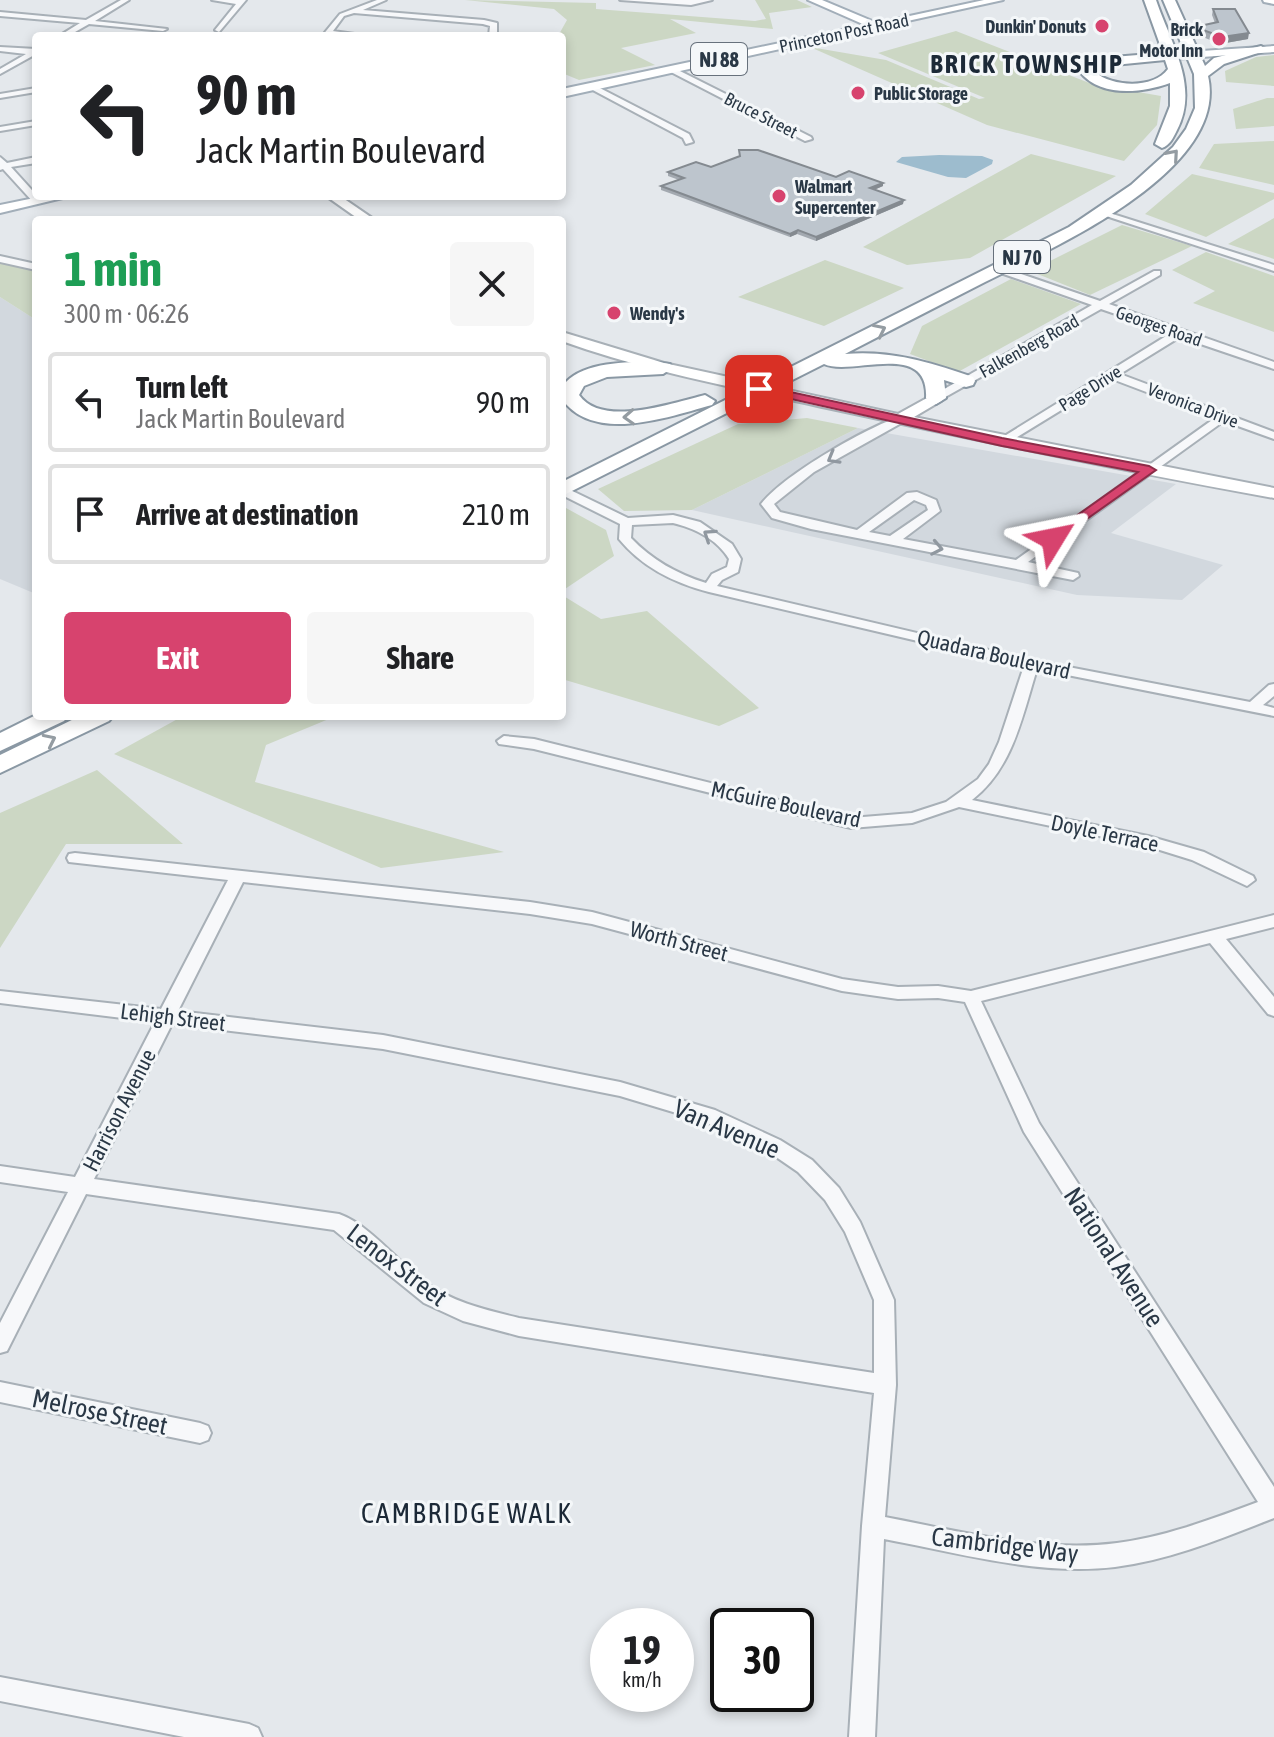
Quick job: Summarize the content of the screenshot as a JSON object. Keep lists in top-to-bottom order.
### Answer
{
  "streets": {
    "highway": ["NJ 70"],
    "main road": ["Princeton Post Road", "NJ 88"],
    "street": [
      "Bruce Street",
      "Georges Road",
      "Falkenberg Road",
      "Page Drive",
      "Veronica Drive",
      "Quadara Boulevard",
      "McGuire Boulevard",
      "Doyle Terrace",
      "Worth Street",
      "Lehigh Street",
      "Harrison Avenue",
      "Van Avenue",
      "National Avenue",
      "Lenox Street",
      "Melrose Street",
      "Cambridge Way"
    ]
  },
  "crossings": [
    ["Princeton Post Road", "Bruce Street"],
    ["NJ 70", "Georges Road"],
    ["Georges Road", "Falkenberg Road"],
    ["Georges Road", "Page Drive"],
    ["Page Drive", "Veronica Drive"],
    ["Quadara Boulevard", "McGuire Boulevard"],
    ["McGuire Boulevard", "Doyle Terrace"],
    ["Worth Street", "Harrison Avenue"],
    ["Worth Street", "National Avenue"],
    ["Lehigh Street", "Harrison Avenue"],
    ["Lehigh Street", "Van Avenue"],
    ["Harrison Avenue", "Lenox Street"],
    ["Van Avenue", "Lenox Street"],
    ["Van Avenue", "Cambridge Way"],
    ["National Avenue", "Cambridge Way"]
  ],
  "districts": ["BRICK TOWNSHIP", "CAMBRIDGE WALK"],
  "places": [
    "Dunkin' Donuts",
    "Brick Motor Inn",
    "Public Storage",
    "Walmart Supercenter",
    "Wendy's"
  ],
  "page": {
    "turn": ["90 m", "Jack Martin Boulevard"],
    "heading": ["1 min", "300 m · 06:26"],
    "list": [
      {
        "name": "Turn left",
        "note": "Jack Martin Boulevard",
        "value": "90 m"
      },
      {
        "name": "Arrive at destination",
        "value": "210 m"
      }
    ],
    "buttons": ["Exit", "Share"],
    "speed": "19 km/h",
    "limit": "30"
  }
}
